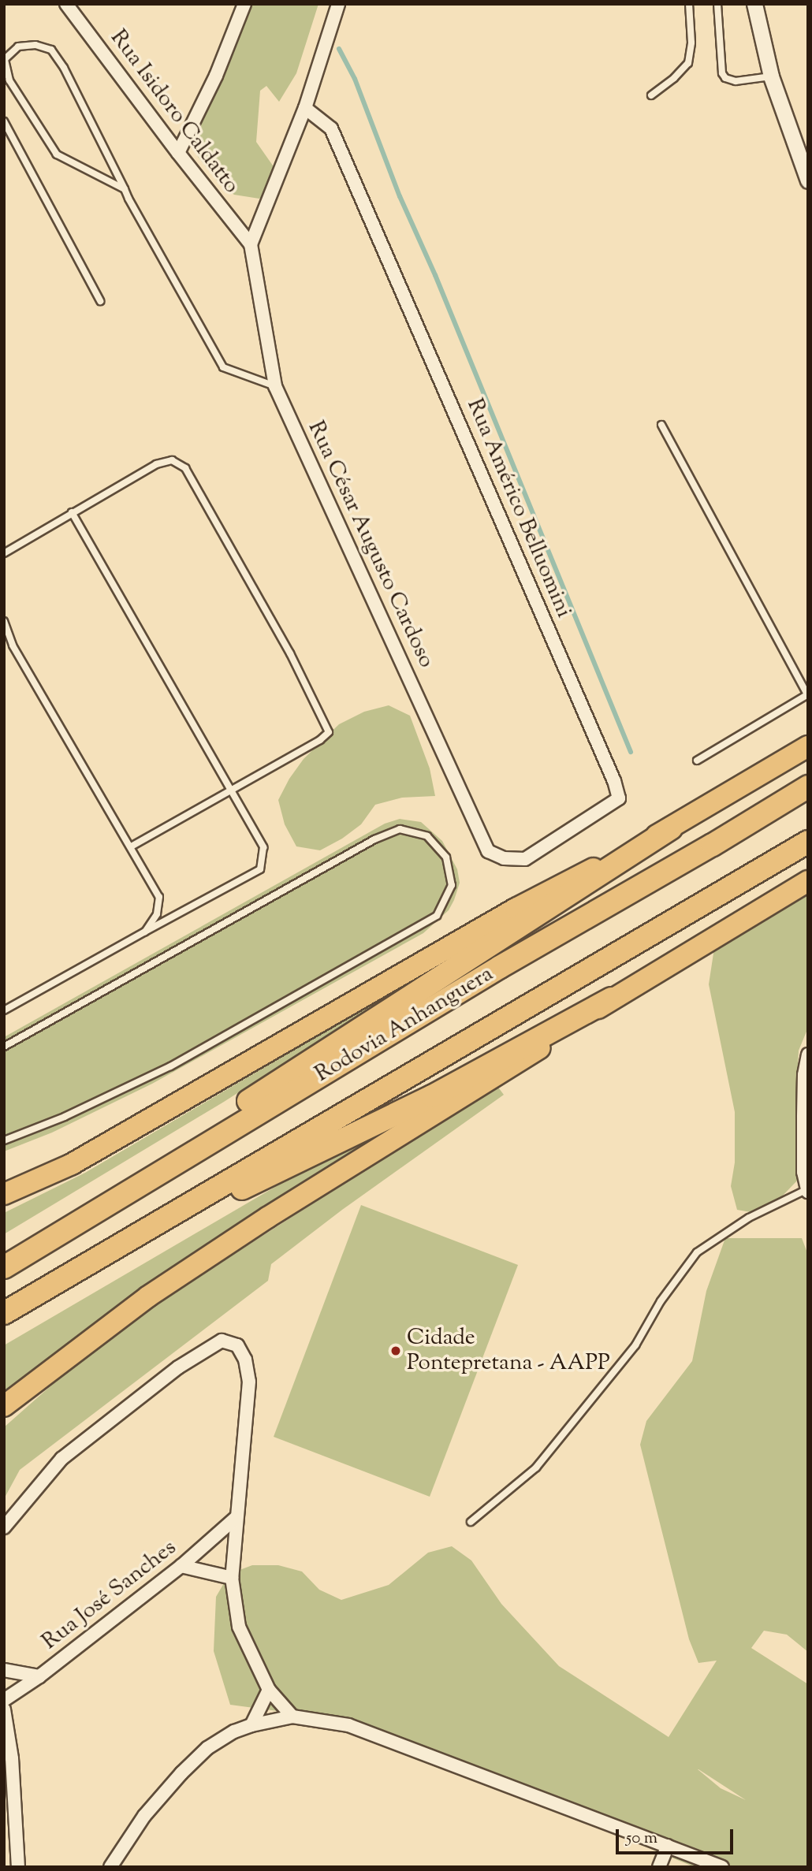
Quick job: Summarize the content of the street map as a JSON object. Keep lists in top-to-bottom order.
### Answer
{
  "streets": {
    "highway": ["Rodovia Anhanguera"],
    "street": [
      "Rua Isidoro Caldatto",
      "Rua Américo Belluomini",
      "Rua César Augusto Cardoso",
      "Rua José Sanches"
    ]
  },
  "crossings": [
    ["Rua Isidoro Caldatto", "Rua César Augusto Cardoso"],
    ["Rua Américo Belluomini", "Rua César Augusto Cardoso"]
  ],
  "places": ["Cidade Pontepretana - AAPP"],
  "scale_bar": "50 m"
}
